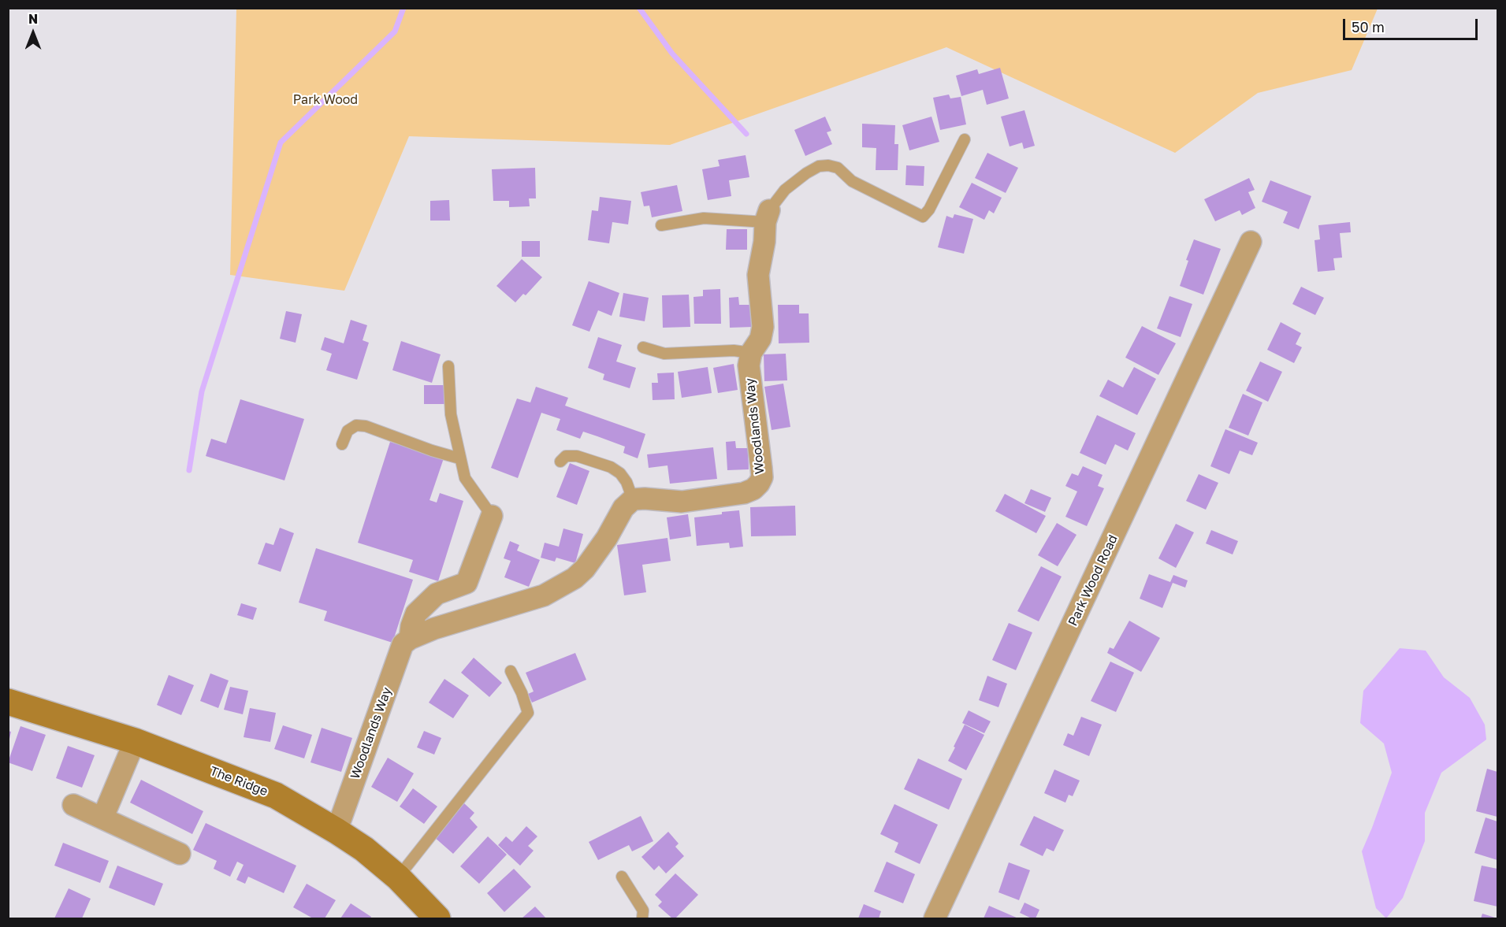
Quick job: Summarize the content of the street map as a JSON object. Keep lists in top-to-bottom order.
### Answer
{
  "streets": {
    "main road": ["The Ridge"],
    "street": ["Woodlands Way", "Park Wood Road"]
  },
  "crossings": [
    ["Woodlands Way", "The Ridge"]
  ],
  "parks": ["Park Wood"],
  "scale_bar": "50 m",
  "north": "top"
}
